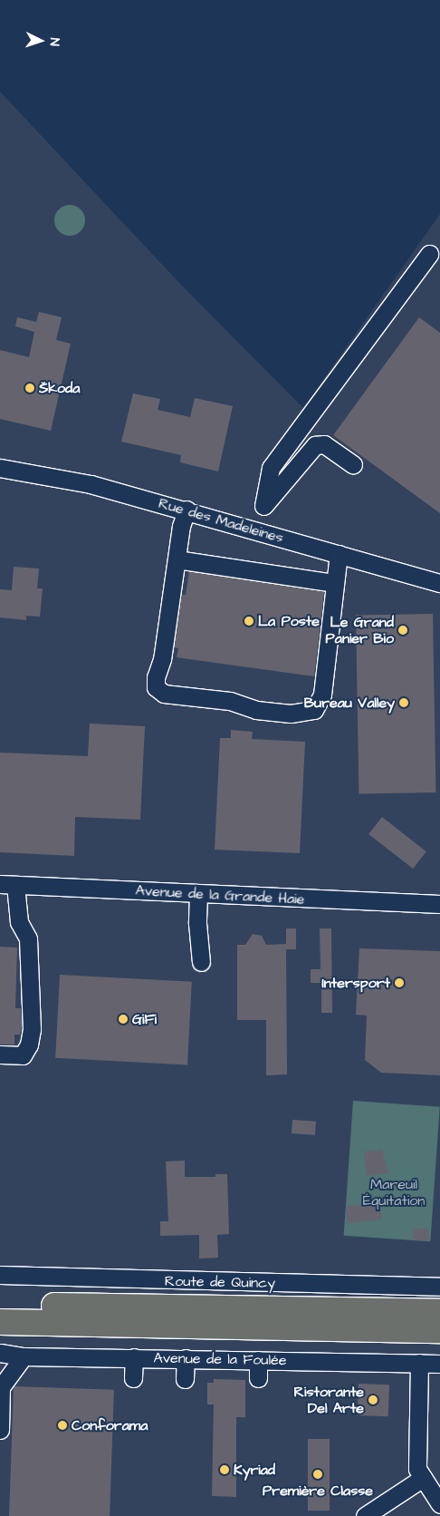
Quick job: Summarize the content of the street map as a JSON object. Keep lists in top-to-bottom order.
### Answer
{
  "streets": {
    "street": [
      "Rue des Madeleines",
      "Avenue de la Grande Haie",
      "Route de Quincy",
      "Avenue de la Foulée"
    ]
  },
  "parks": ["Mareuil Équitation"],
  "places": [
    "Škoda",
    "La Poste",
    "Le Grand Panier Bio",
    "Bureau Valley",
    "Intersport",
    "GiFi",
    "Ristorante Del Arte",
    "Conforama",
    "Kyriad",
    "Première Classe"
  ],
  "north": "right"
}
